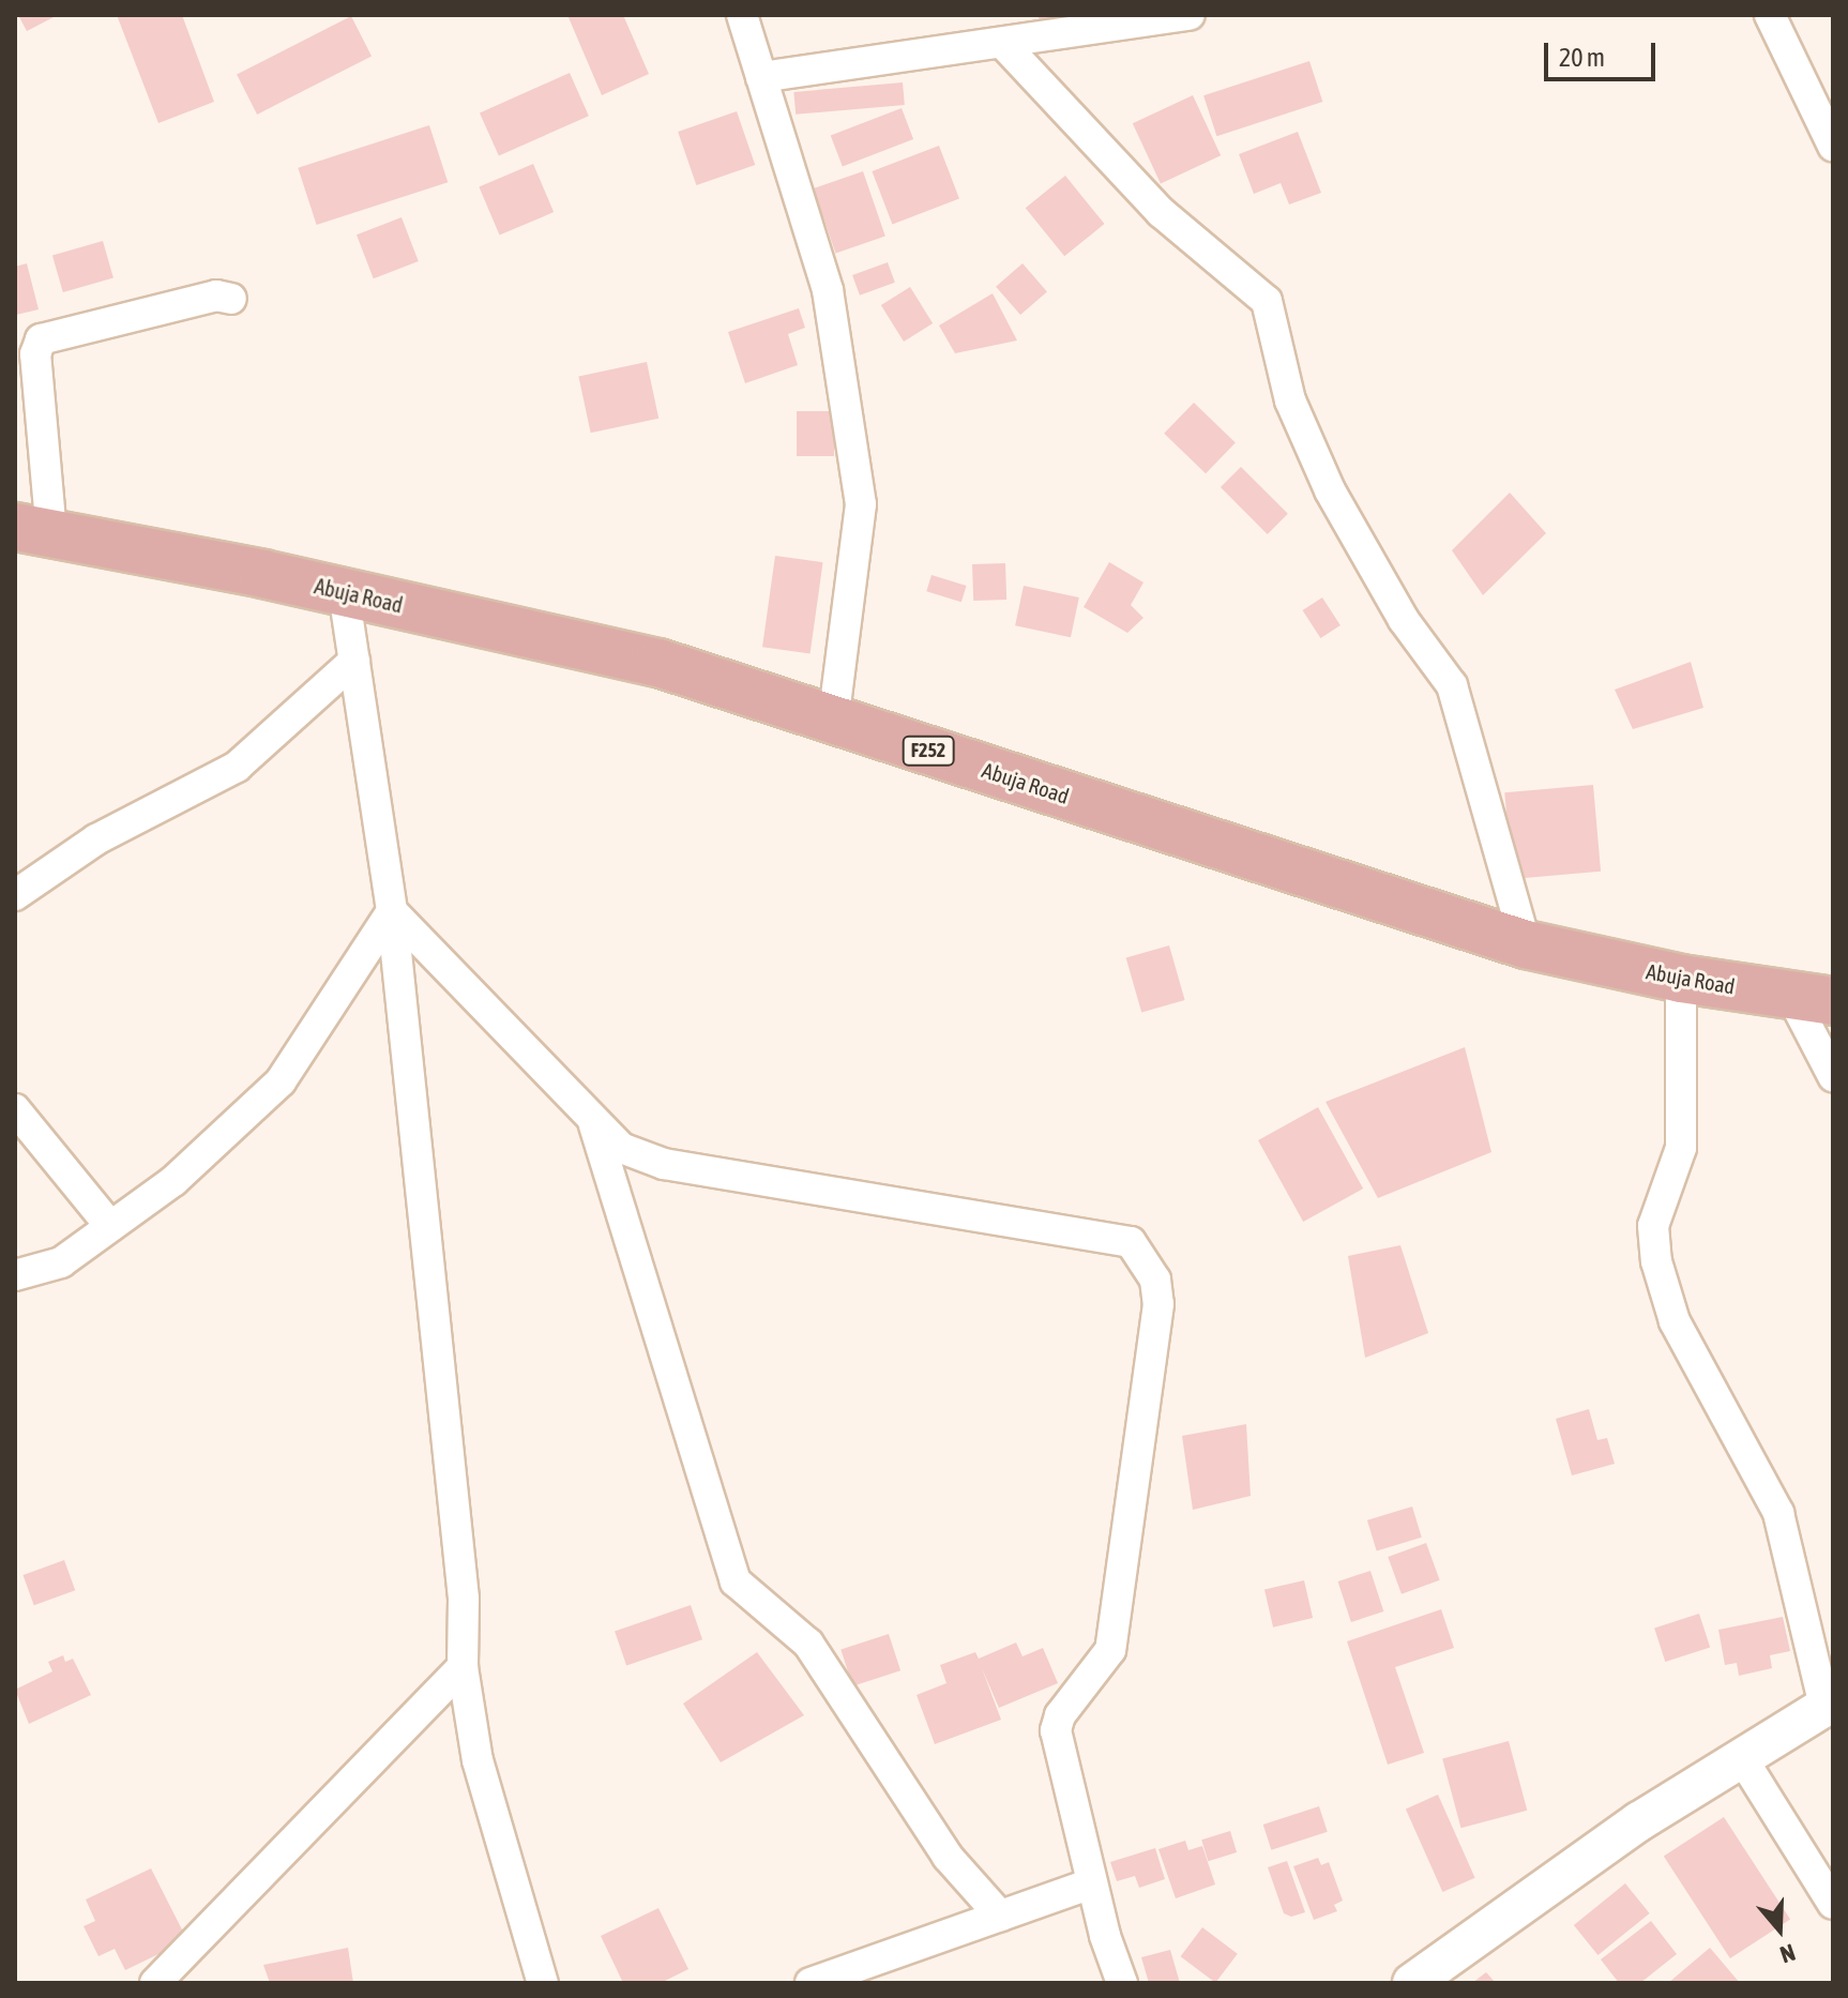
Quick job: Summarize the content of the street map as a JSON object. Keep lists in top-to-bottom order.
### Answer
{
  "streets": {
    "main road": ["Abuja Road", "F252"]
  },
  "scale_bar": "20 m",
  "north": "bottom"
}
